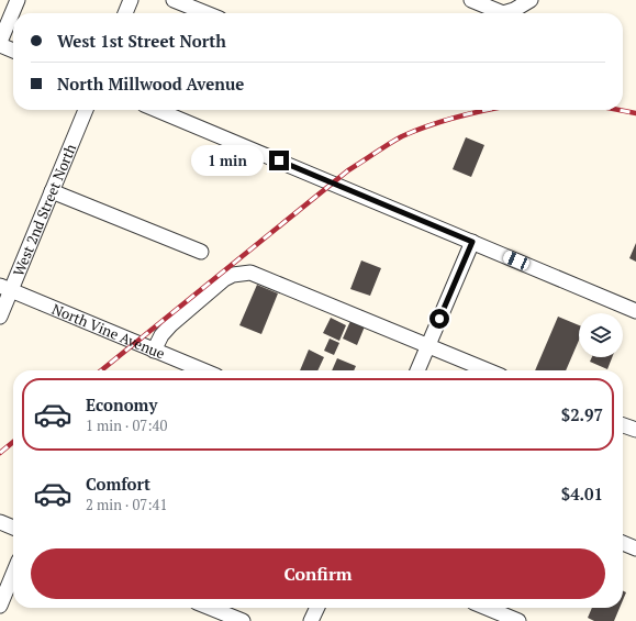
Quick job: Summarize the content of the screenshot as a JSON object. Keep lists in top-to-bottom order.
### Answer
{
  "streets": {
    "street": ["West 2nd Street North", "North Vine Avenue"]
  },
  "crossings": [
    ["West 2nd Street North", "North Vine Avenue"]
  ],
  "page": {
    "banner": ["West 1st Street North", "North Millwood Avenue"],
    "bubble": "1 min",
    "list": [
      {
        "name": "Economy",
        "note": "1 min · 07:40",
        "value": "$2.97"
      },
      {
        "name": "Comfort",
        "note": "2 min · 07:41",
        "value": "$4.01"
      }
    ],
    "buttons": "Confirm"
  }
}
